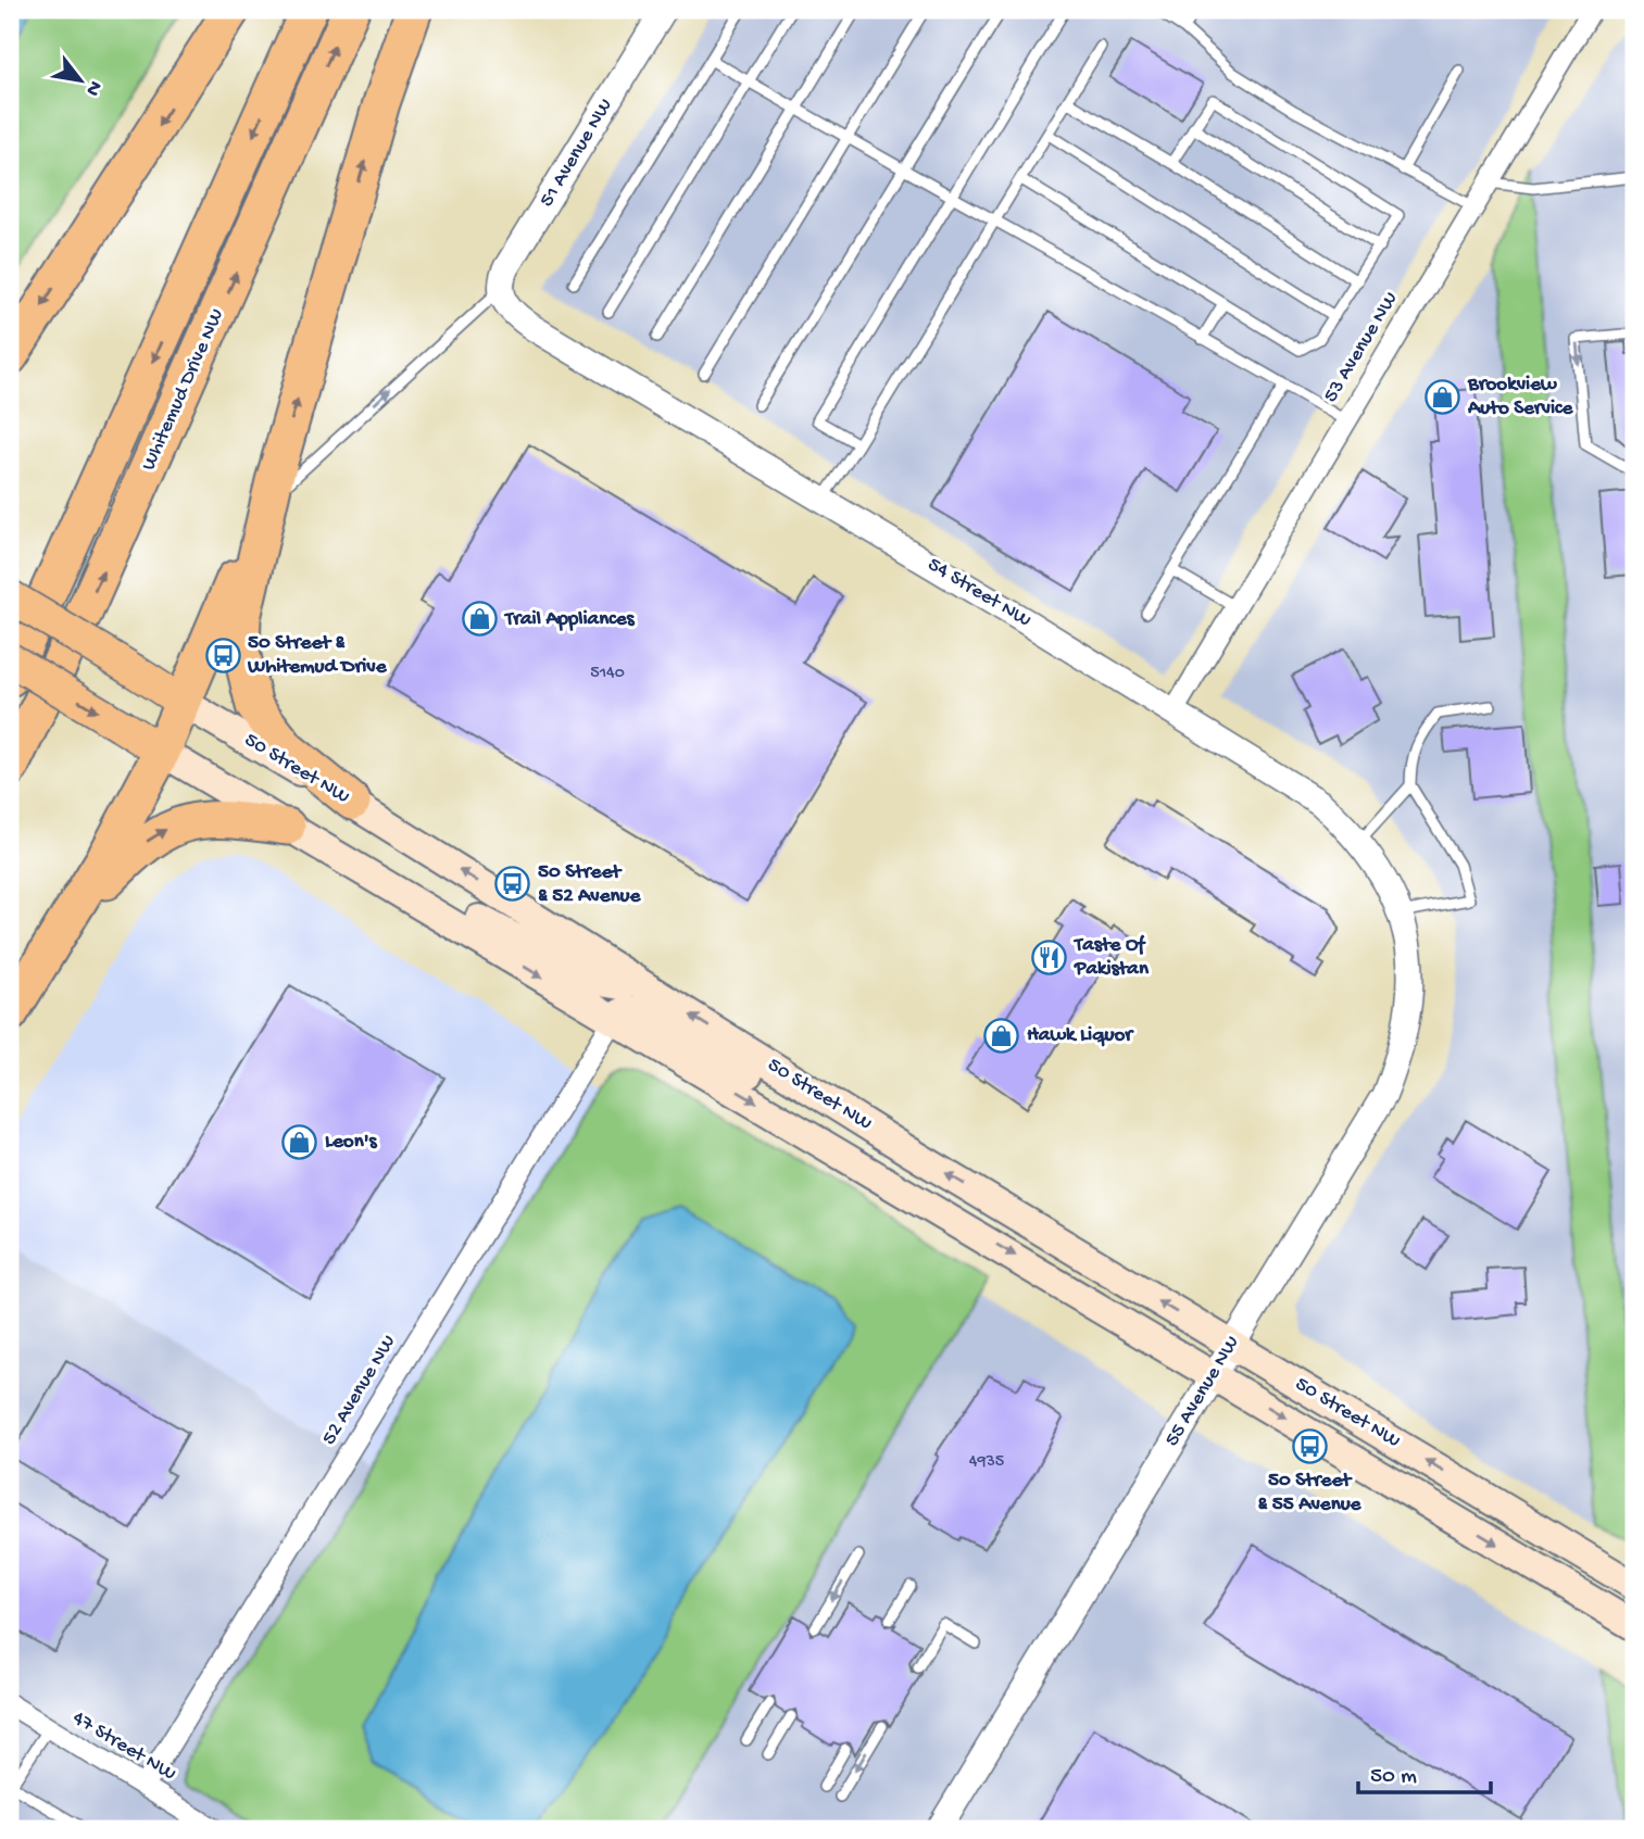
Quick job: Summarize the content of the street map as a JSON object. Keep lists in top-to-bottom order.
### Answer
{
  "streets": {
    "highway": ["Whitemud Drive NW"],
    "main road": ["50 Street NW"],
    "street": [
      "51 Avenue NW",
      "53 Avenue NW",
      "54 Street NW",
      "52 Avenue NW",
      "55 Avenue NW",
      "47 Street NW"
    ]
  },
  "crossings": [
    ["51 Avenue NW", "54 Street NW"],
    ["53 Avenue NW", "54 Street NW"],
    ["54 Street NW", "55 Avenue NW"],
    ["50 Street NW", "52 Avenue NW"],
    ["50 Street NW", "55 Avenue NW"],
    ["52 Avenue NW", "47 Street NW"]
  ],
  "places": {
    "shop": [
      "Brookview Auto Service",
      "Trail Appliances",
      "Hawk Liquor",
      "Leon's"
    ],
    "bus stop": ["50 Street & Whitemud Drive", "50 Street & 52 Avenue", "50 Street & 55 Avenue"],
    "restaurant": ["Taste Of Pakistan"]
  },
  "house_numbers": ["5140", "4935"],
  "scale_bar": "50 m",
  "north": "bottom right"
}
